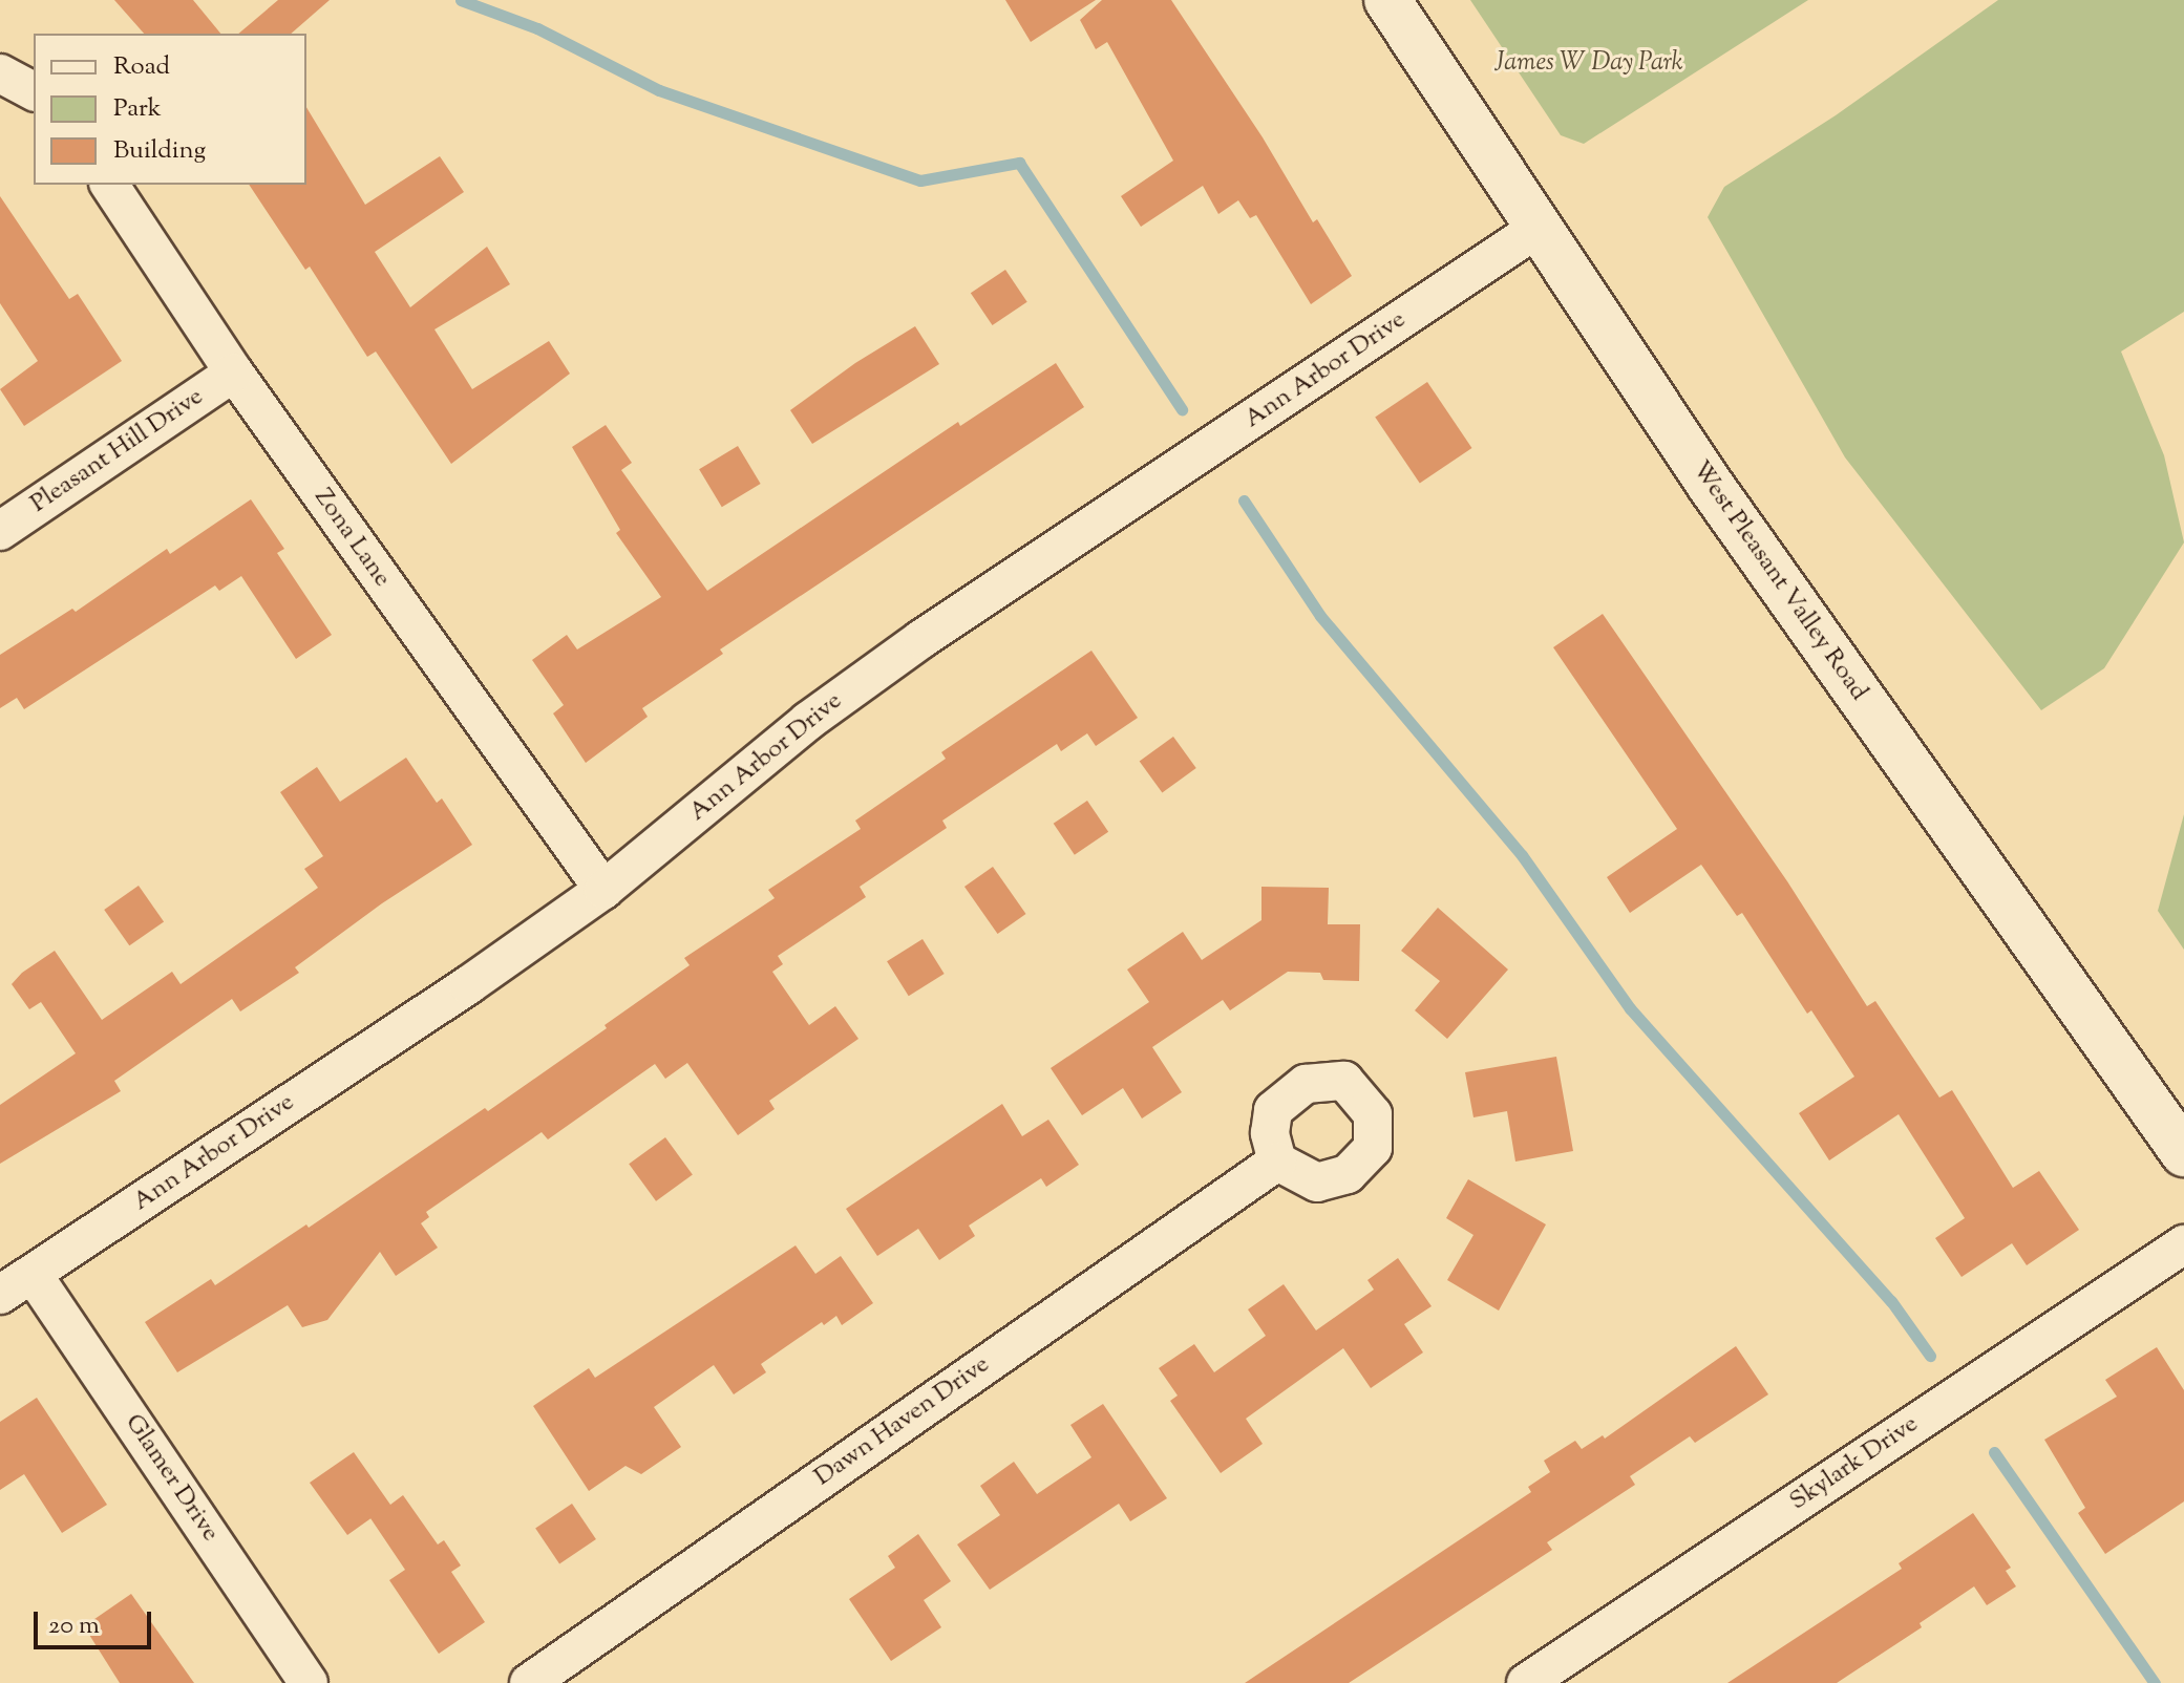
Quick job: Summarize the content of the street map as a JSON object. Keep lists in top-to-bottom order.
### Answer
{
  "streets": {
    "main road": ["West Pleasant Valley Road"],
    "street": [
      "Ann Arbor Drive",
      "Pleasant Hill Drive",
      "Zona Lane",
      "Dawn Haven Drive",
      "Skylark Drive",
      "Glamer Drive"
    ]
  },
  "crossings": [
    ["Ann Arbor Drive", "Zona Lane"],
    ["Ann Arbor Drive", "West Pleasant Valley Road"],
    ["Ann Arbor Drive", "Glamer Drive"],
    ["Pleasant Hill Drive", "Zona Lane"]
  ],
  "parks": ["James W Day Park"],
  "legend": ["Road", "Park", "Building"],
  "scale_bar": "20 m"
}
